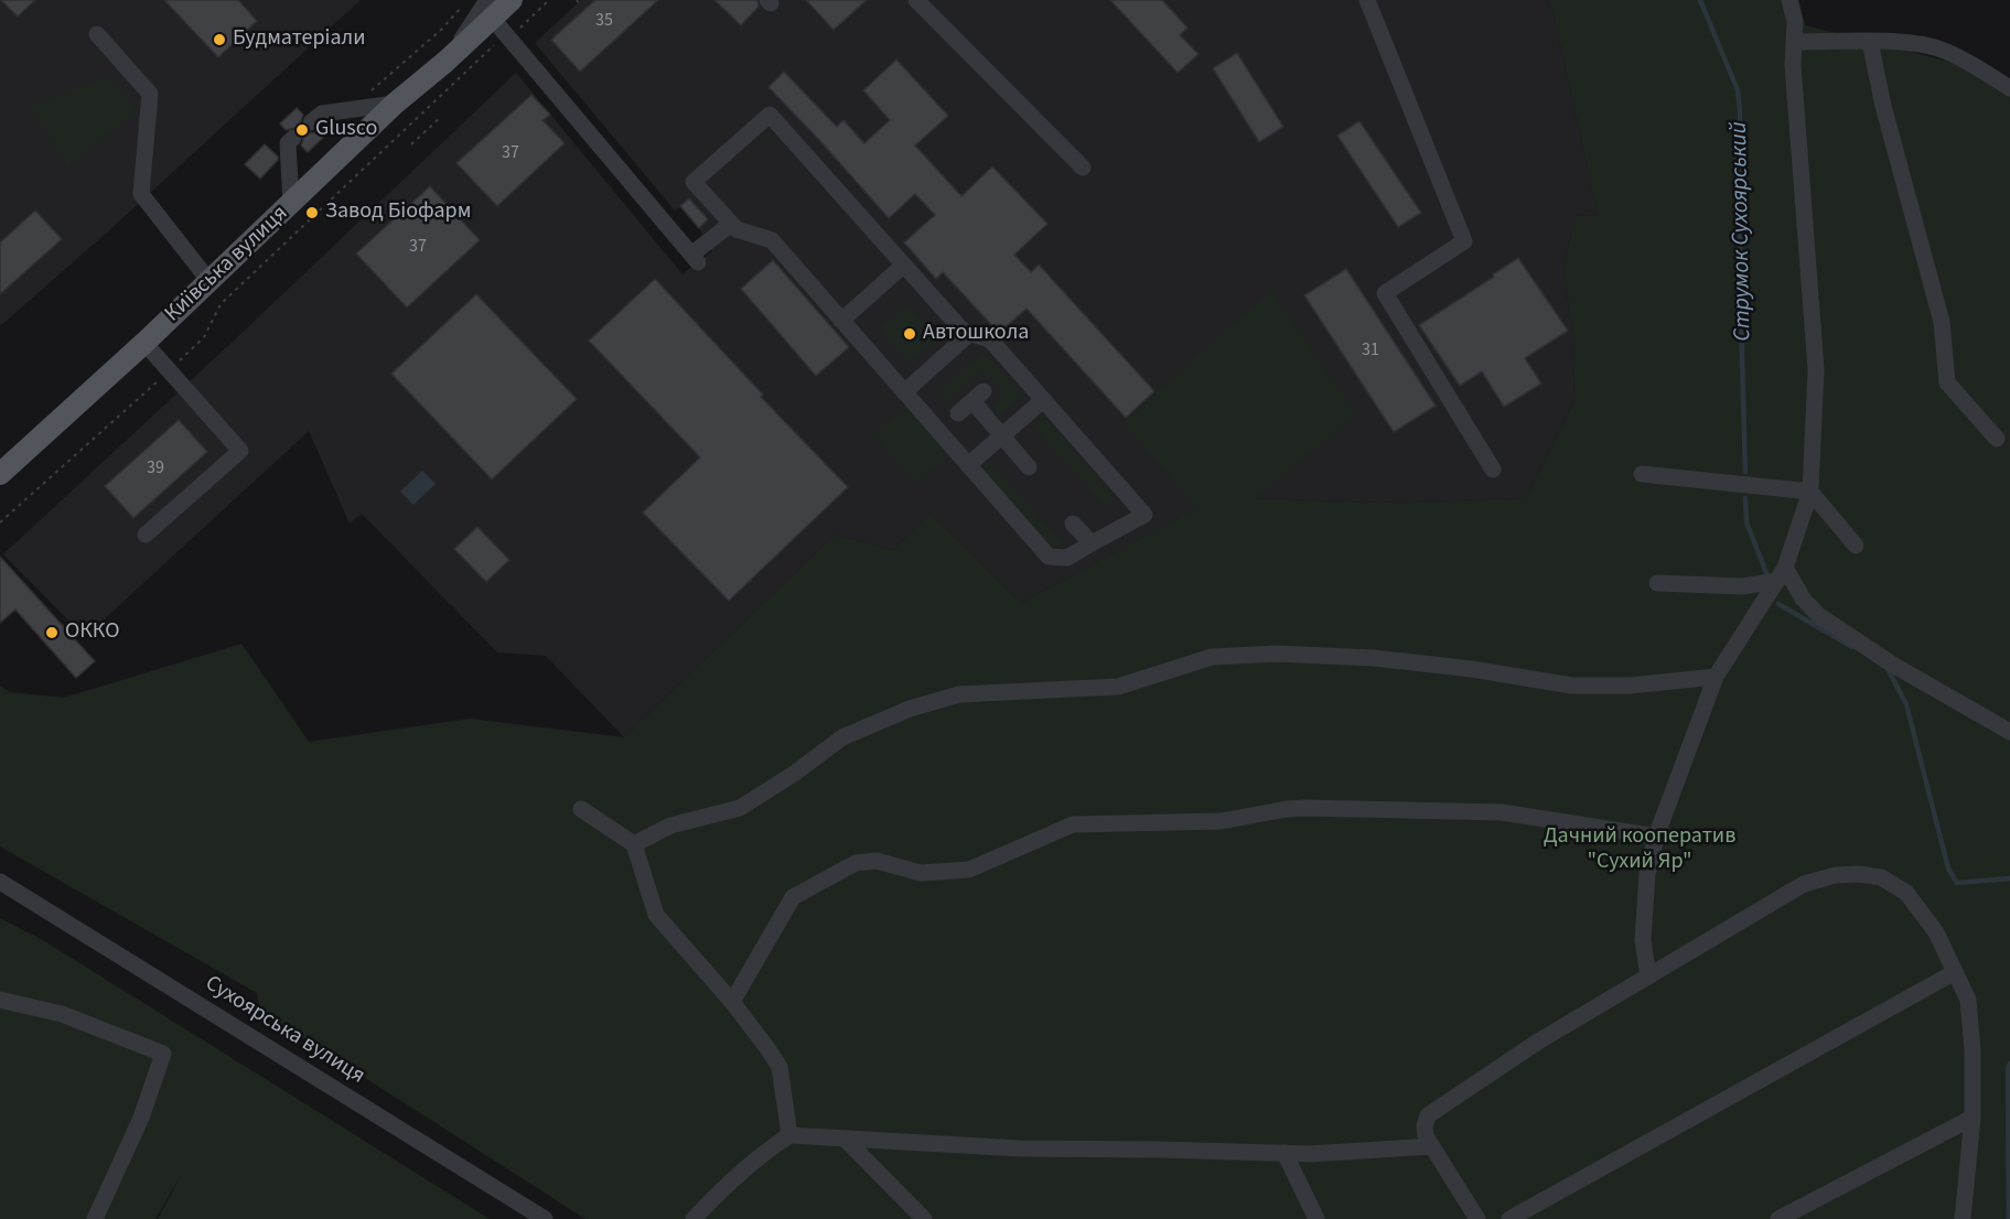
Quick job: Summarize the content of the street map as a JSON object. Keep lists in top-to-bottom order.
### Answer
{
  "streets": {
    "main road": ["Київська вулиця"],
    "street": ["Сухоярська вулиця"]
  },
  "water": ["Струмок Сухоярський"],
  "parks": ["Дачний кооператив \"Сухий Яр\""],
  "places": [
    "Будматеріали",
    "Glusco",
    "Завод Біофарм",
    "Автошкола",
    "ОККО"
  ],
  "house_numbers": [
    "35",
    "37",
    "37",
    "31",
    "39"
  ]
}
